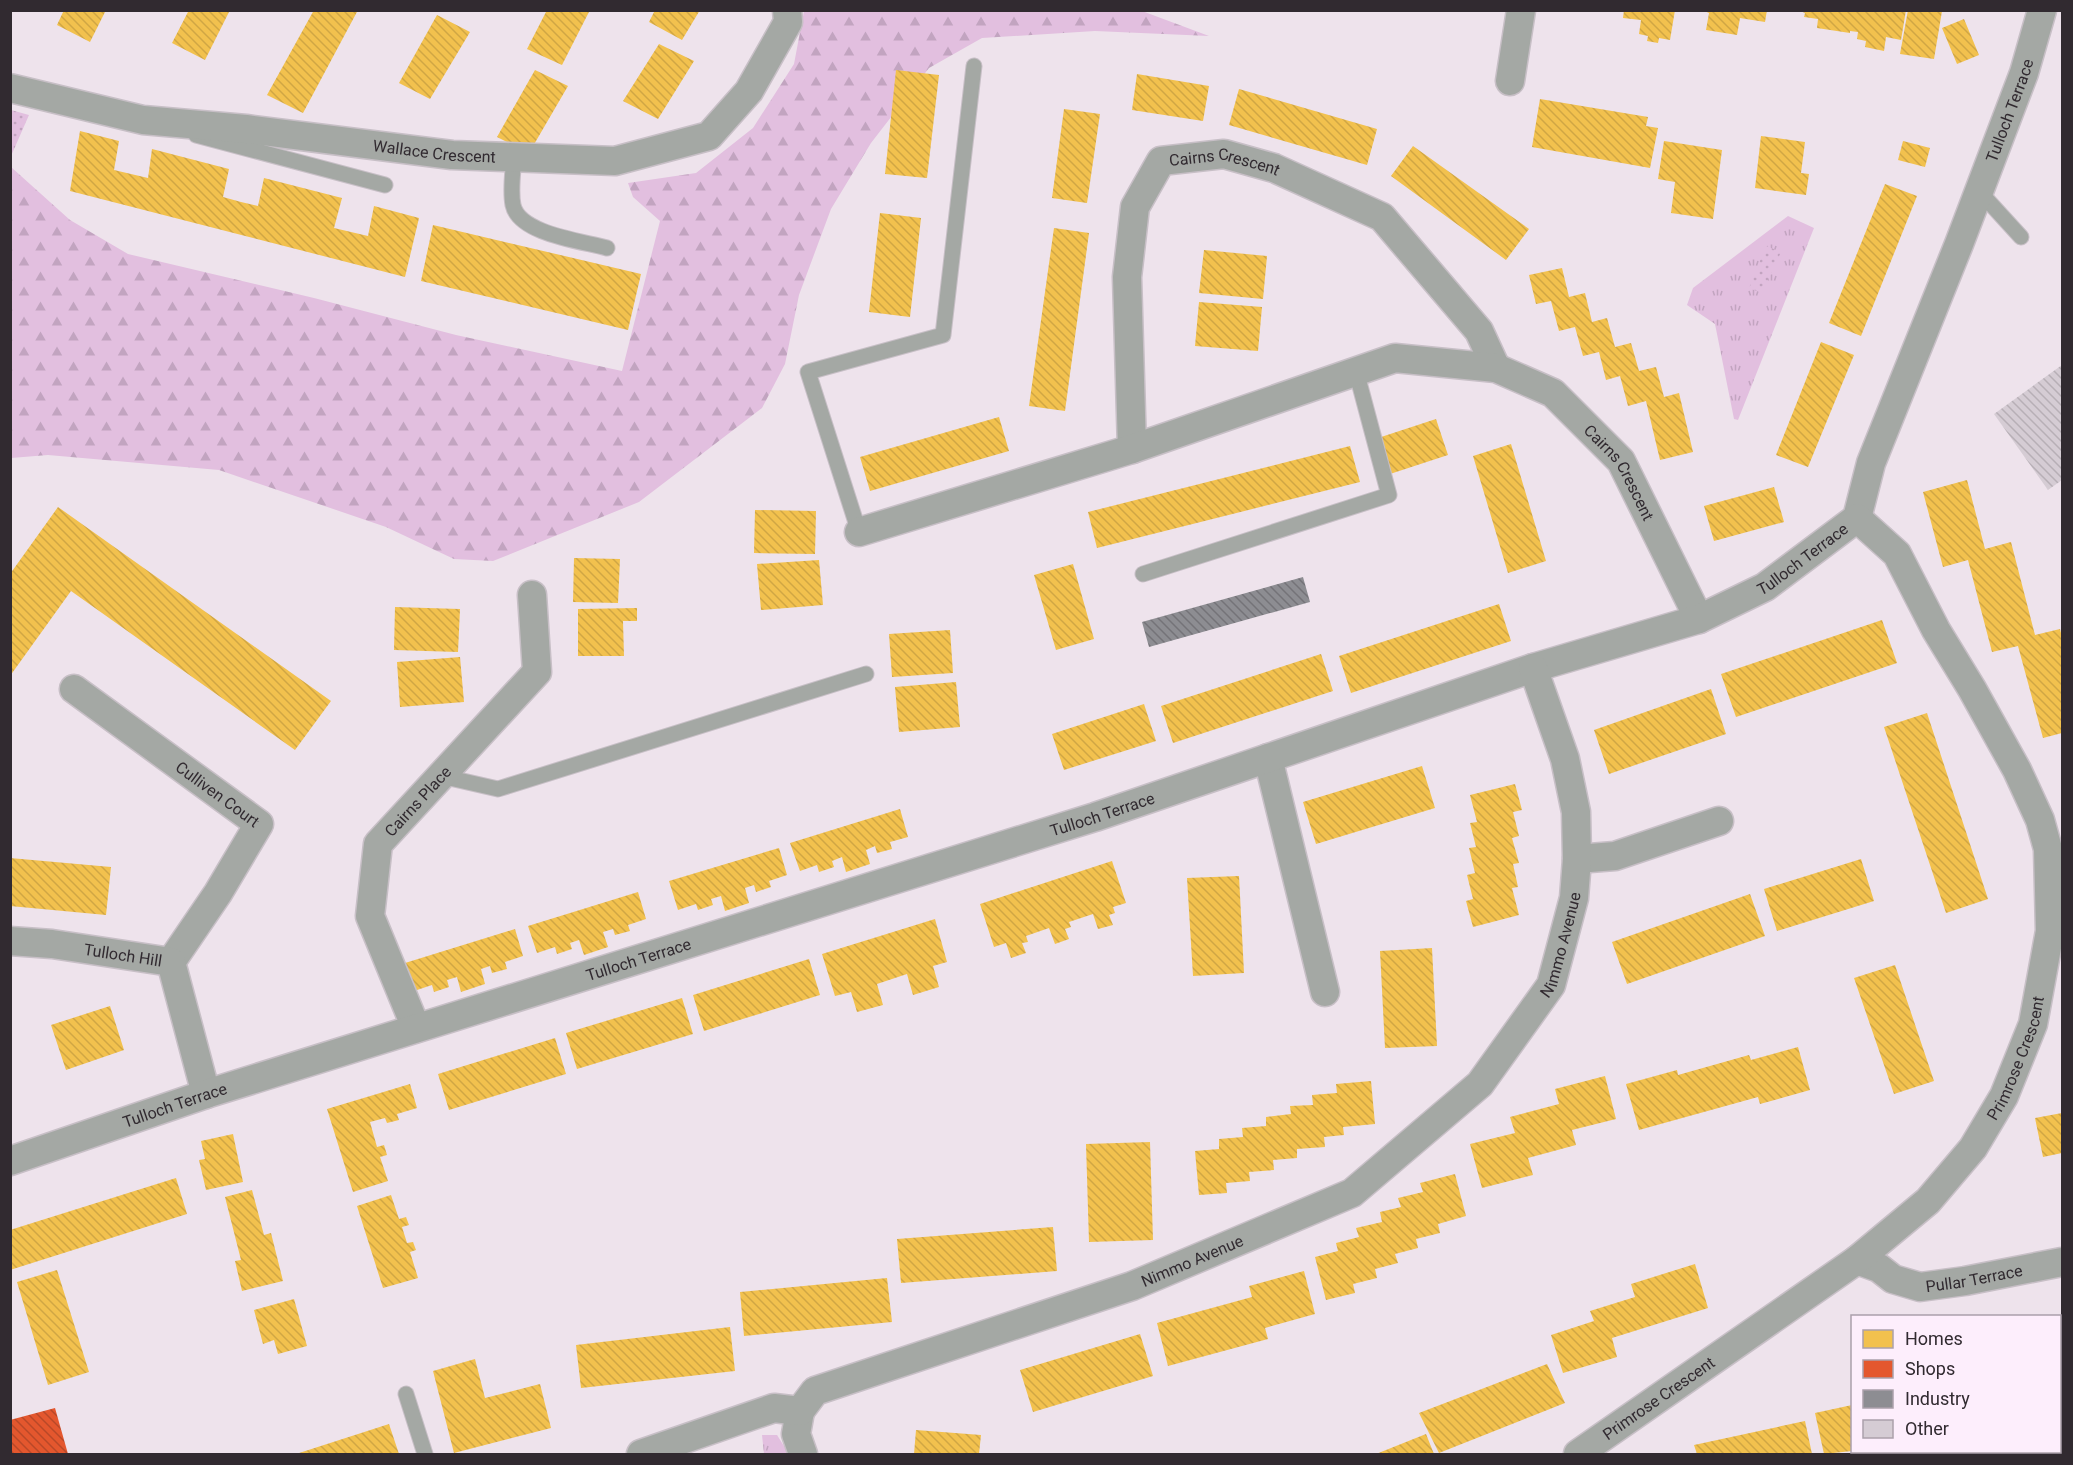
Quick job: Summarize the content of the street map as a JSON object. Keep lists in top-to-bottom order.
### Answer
{
  "streets": {
    "street": [
      "Tulloch Terrace",
      "Wallace Crescent",
      "Cairns Crescent",
      "Culliven Court",
      "Cairns Place",
      "Nimmo Avenue",
      "Tulloch Hill",
      "Primrose Crescent",
      "Pullar Terrace"
    ]
  },
  "crossings": [
    ["Tulloch Terrace", "Cairns Crescent"],
    ["Tulloch Terrace", "Cairns Place"],
    ["Tulloch Terrace", "Nimmo Avenue"],
    ["Tulloch Terrace", "Tulloch Hill"],
    ["Tulloch Terrace", "Primrose Crescent"],
    ["Culliven Court", "Tulloch Hill"],
    ["Primrose Crescent", "Pullar Terrace"]
  ],
  "legend": [
    "Homes",
    "Shops",
    "Industry",
    "Other"
  ]
}
